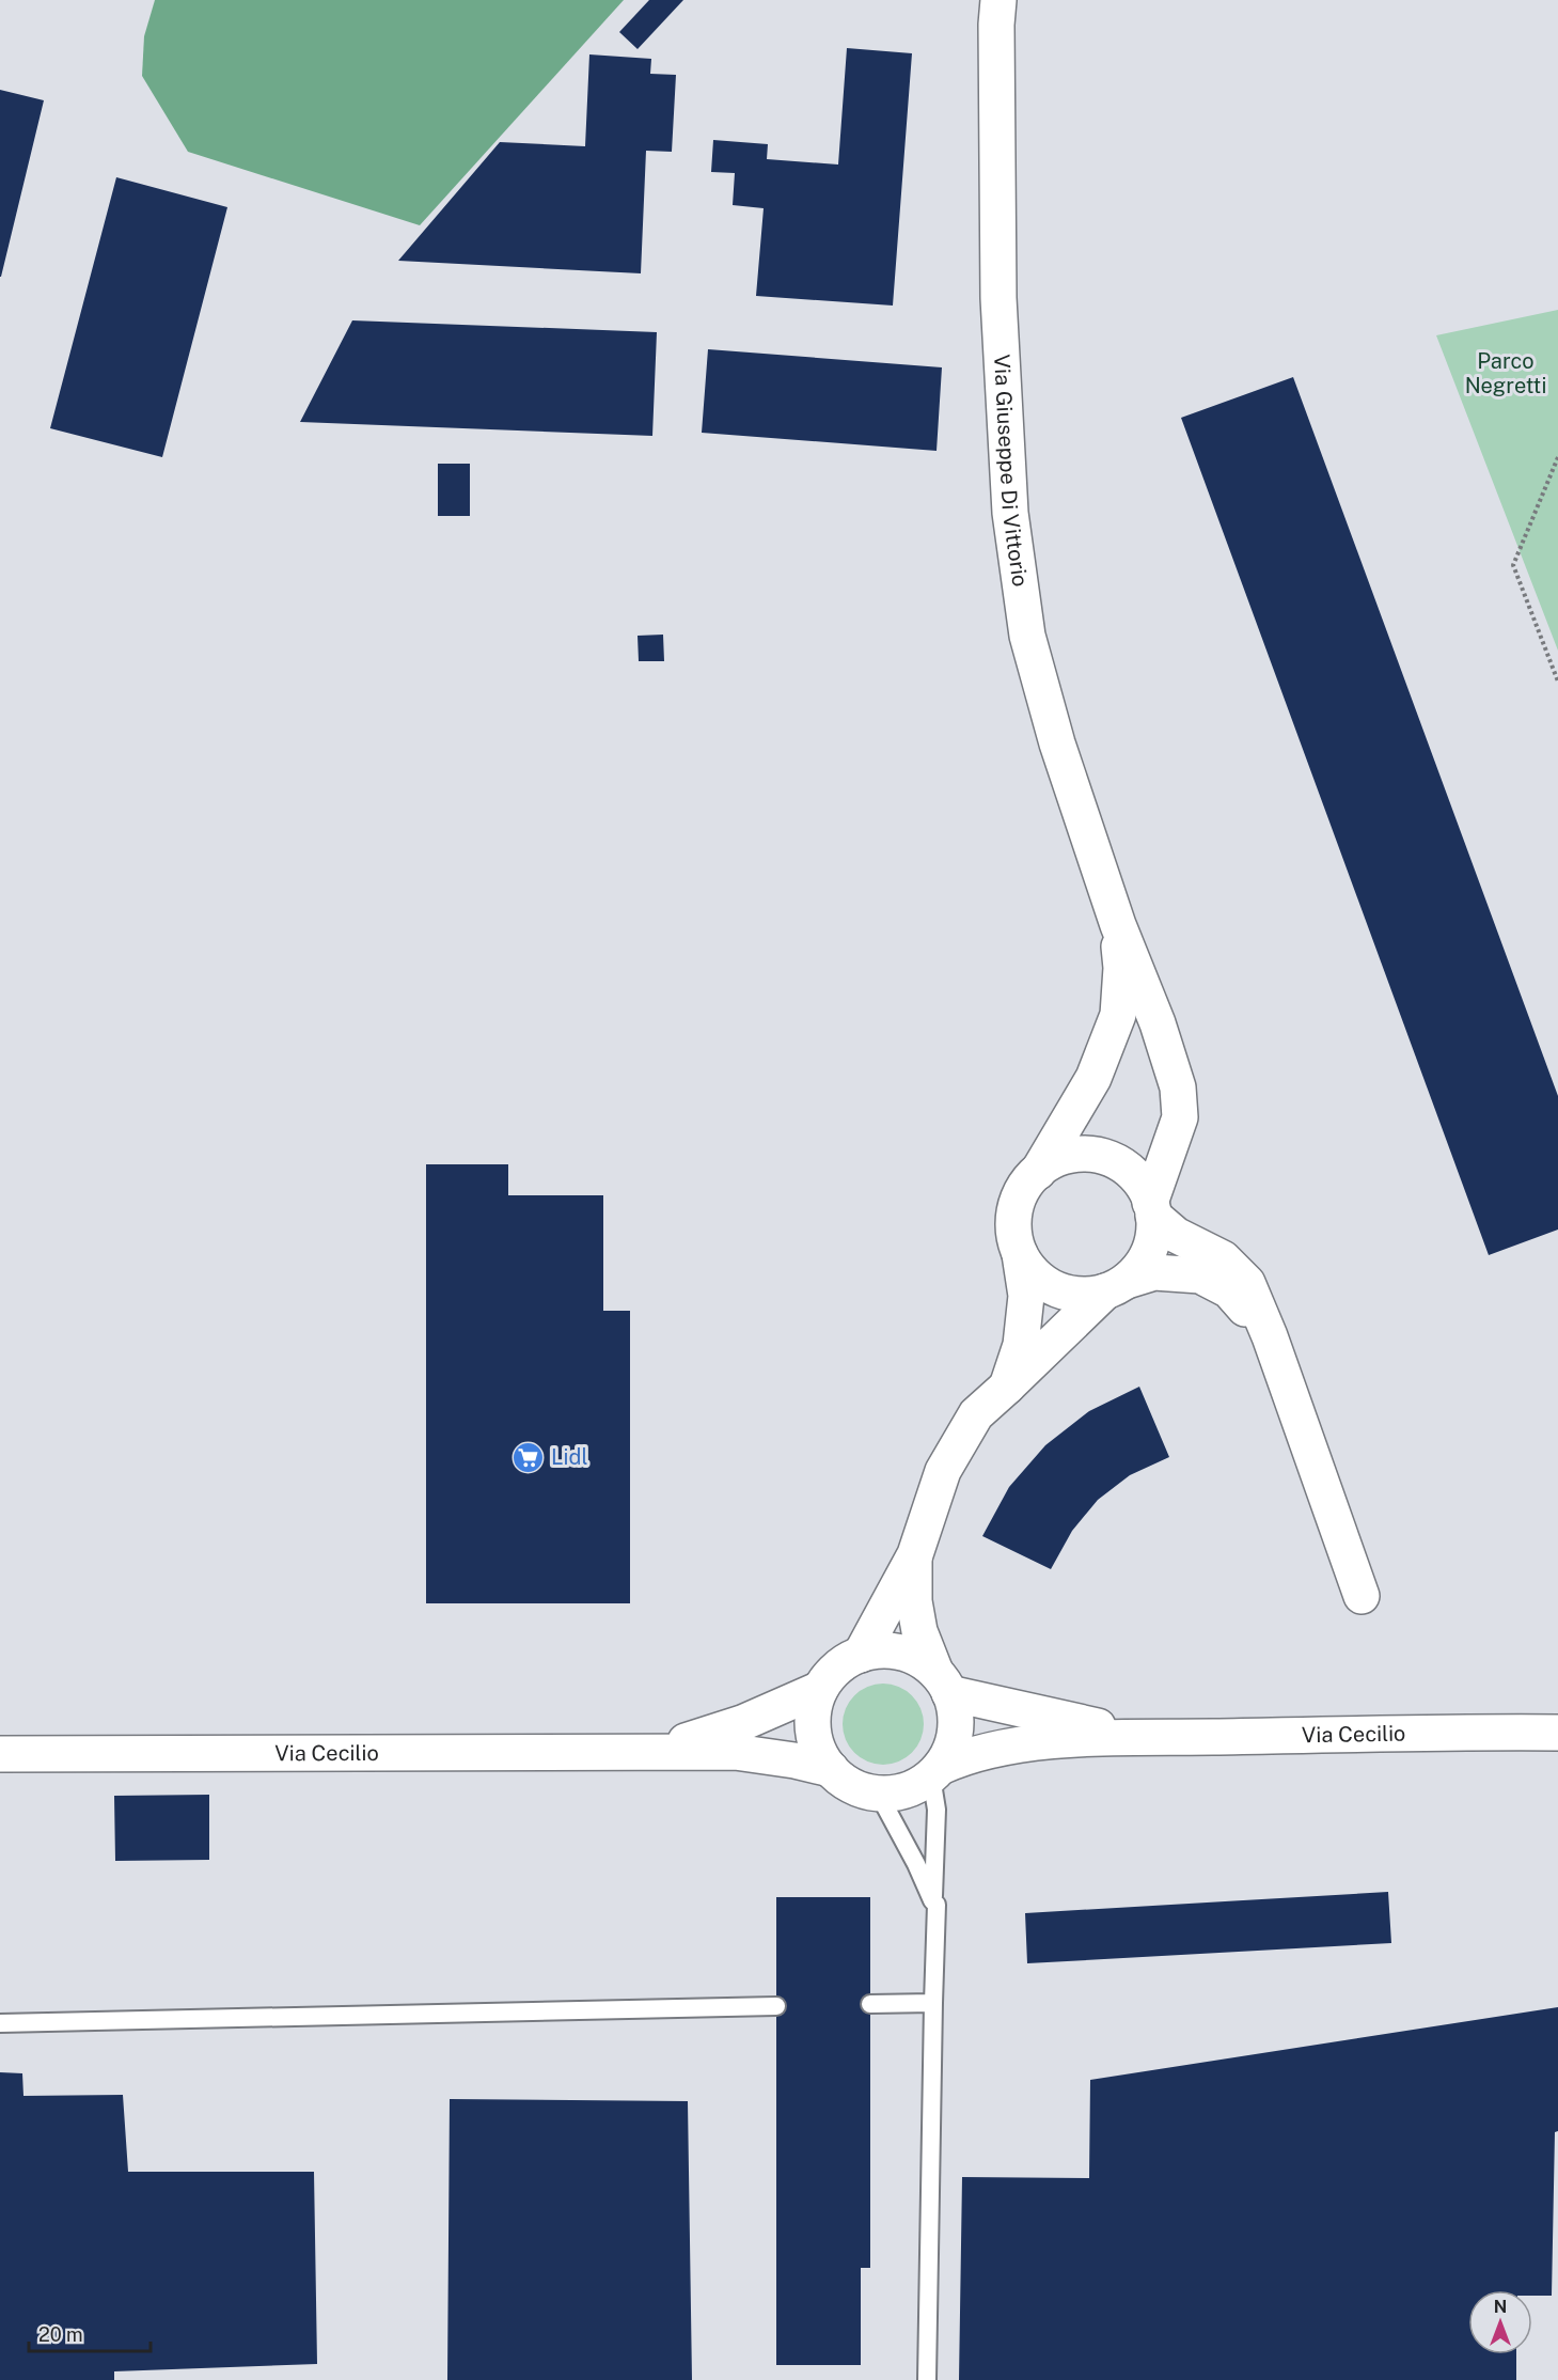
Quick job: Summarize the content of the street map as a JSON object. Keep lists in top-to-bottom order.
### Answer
{
  "streets": {
    "street": ["Via Giuseppe Di Vittorio", "Via Cecilio"]
  },
  "parks": ["Parco Negretti"],
  "places": {
    "supermarket": ["Lidl"]
  },
  "scale_bar": "20 m",
  "north": "top"
}
